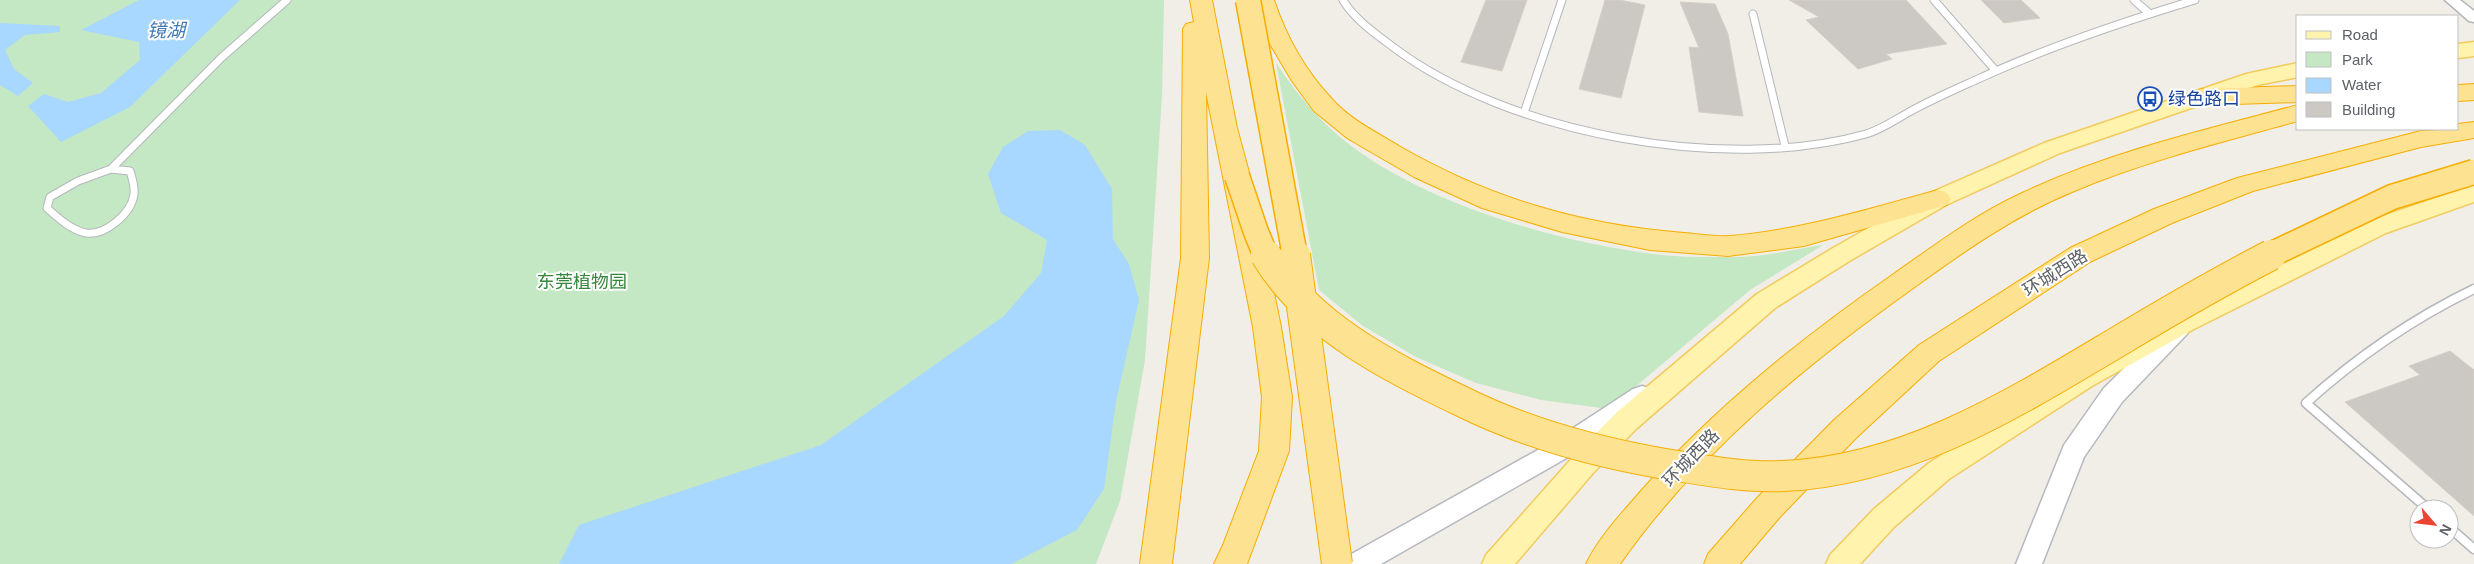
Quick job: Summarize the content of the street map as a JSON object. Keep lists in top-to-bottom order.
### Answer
{
  "streets": {
    "highway": ["环城西路"]
  },
  "water": ["镜湖"],
  "parks": ["东莞植物园"],
  "places": {
    "bus stop": ["绿色路口"]
  },
  "legend": [
    "Road",
    "Park",
    "Water",
    "Building"
  ],
  "north": "bottom right"
}
